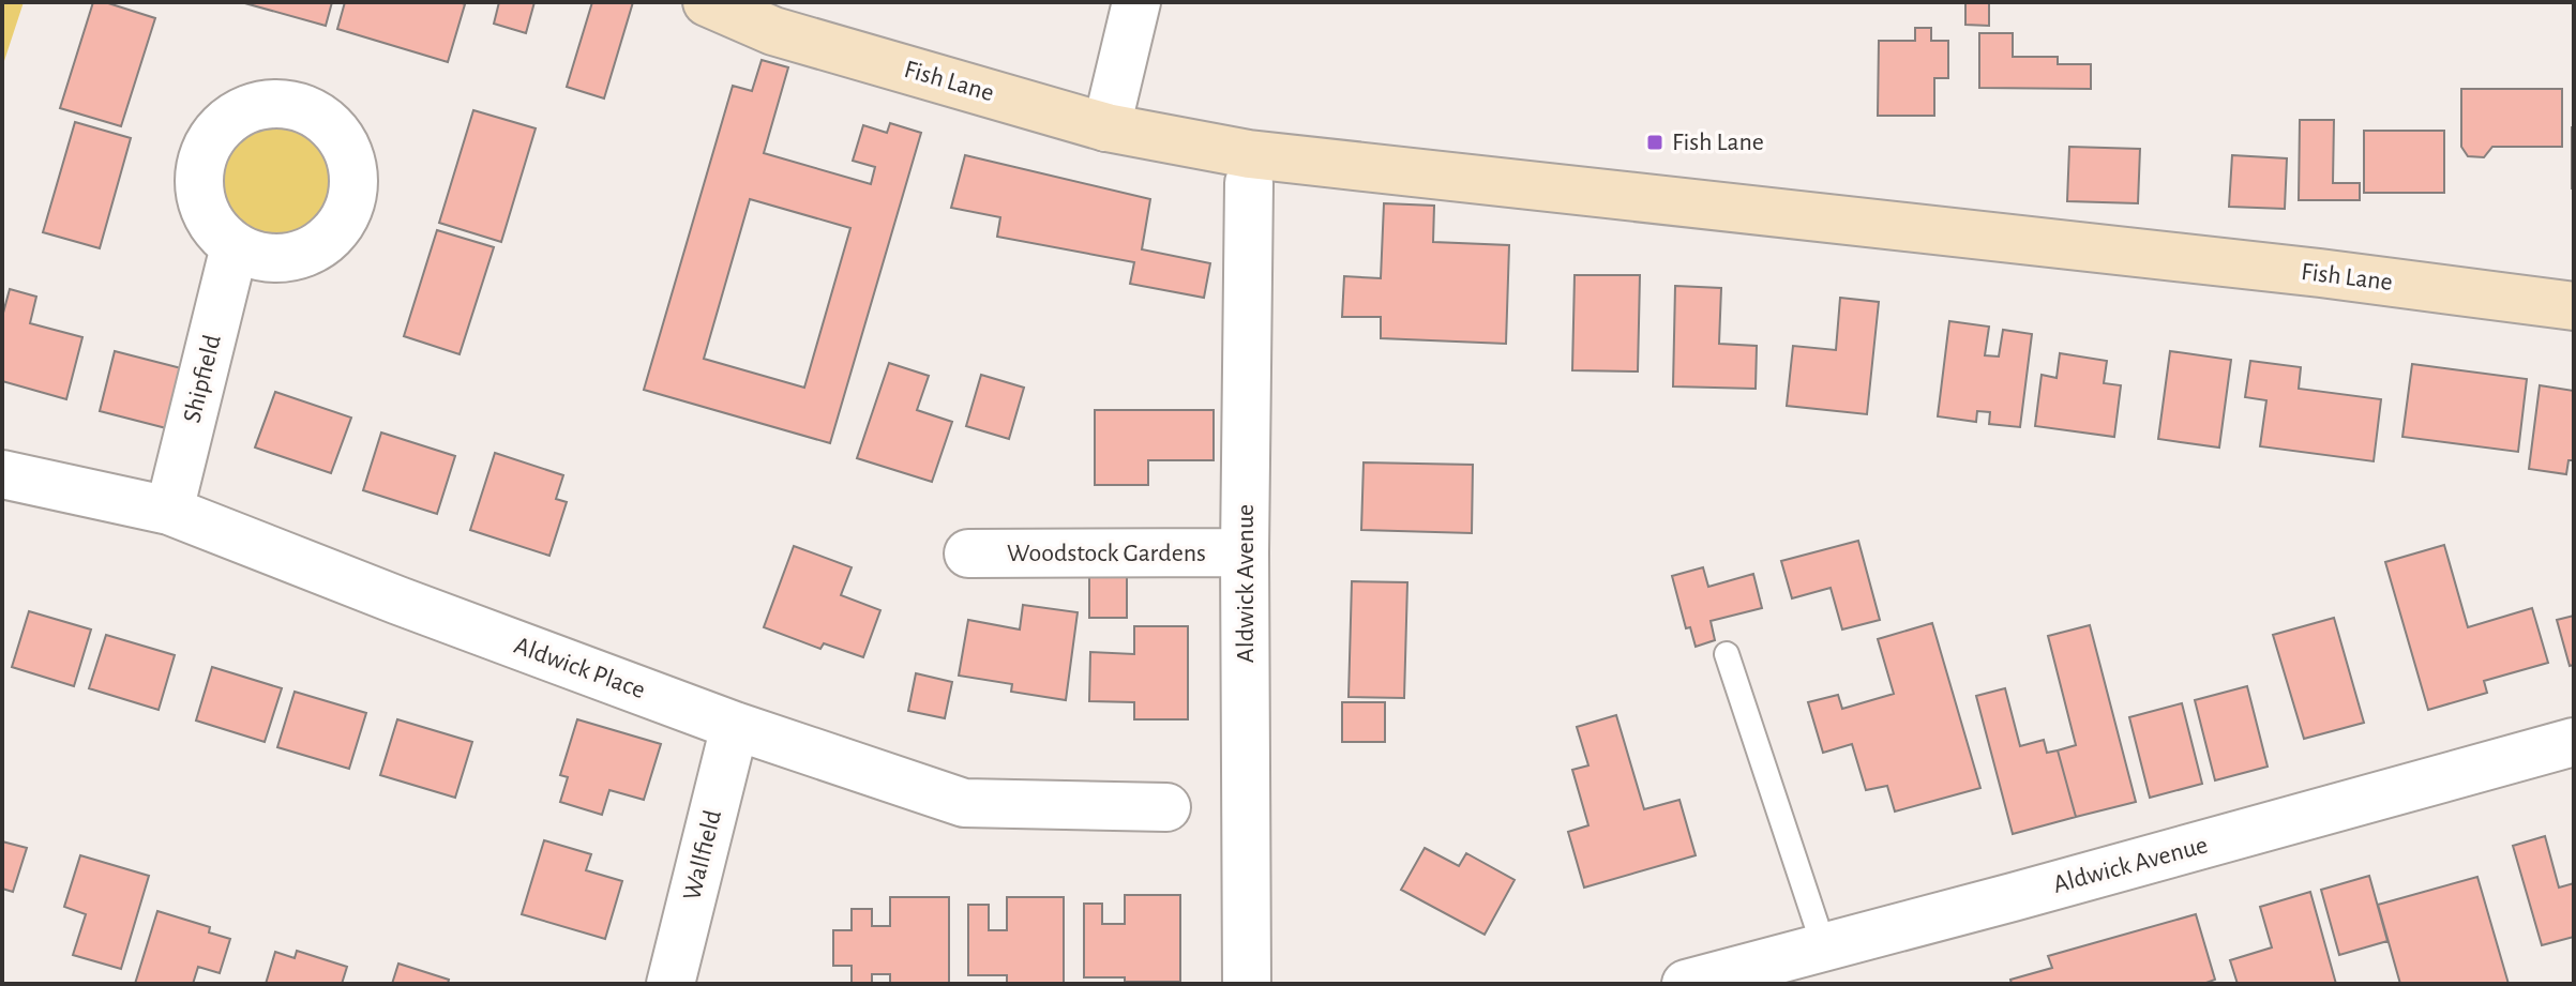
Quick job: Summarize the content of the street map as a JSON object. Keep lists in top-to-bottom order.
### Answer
{
  "streets": {
    "street": [
      "Fish Lane",
      "Shipfield",
      "Woodstock Gardens",
      "Aldwick Avenue",
      "Aldwick Place",
      "Wallfield"
    ]
  },
  "crossings": [
    ["Shipfield", "Aldwick Place"],
    ["Woodstock Gardens", "Aldwick Avenue"],
    ["Aldwick Place", "Wallfield"]
  ],
  "places": {
    "transit": ["Fish Lane"]
  }
}
